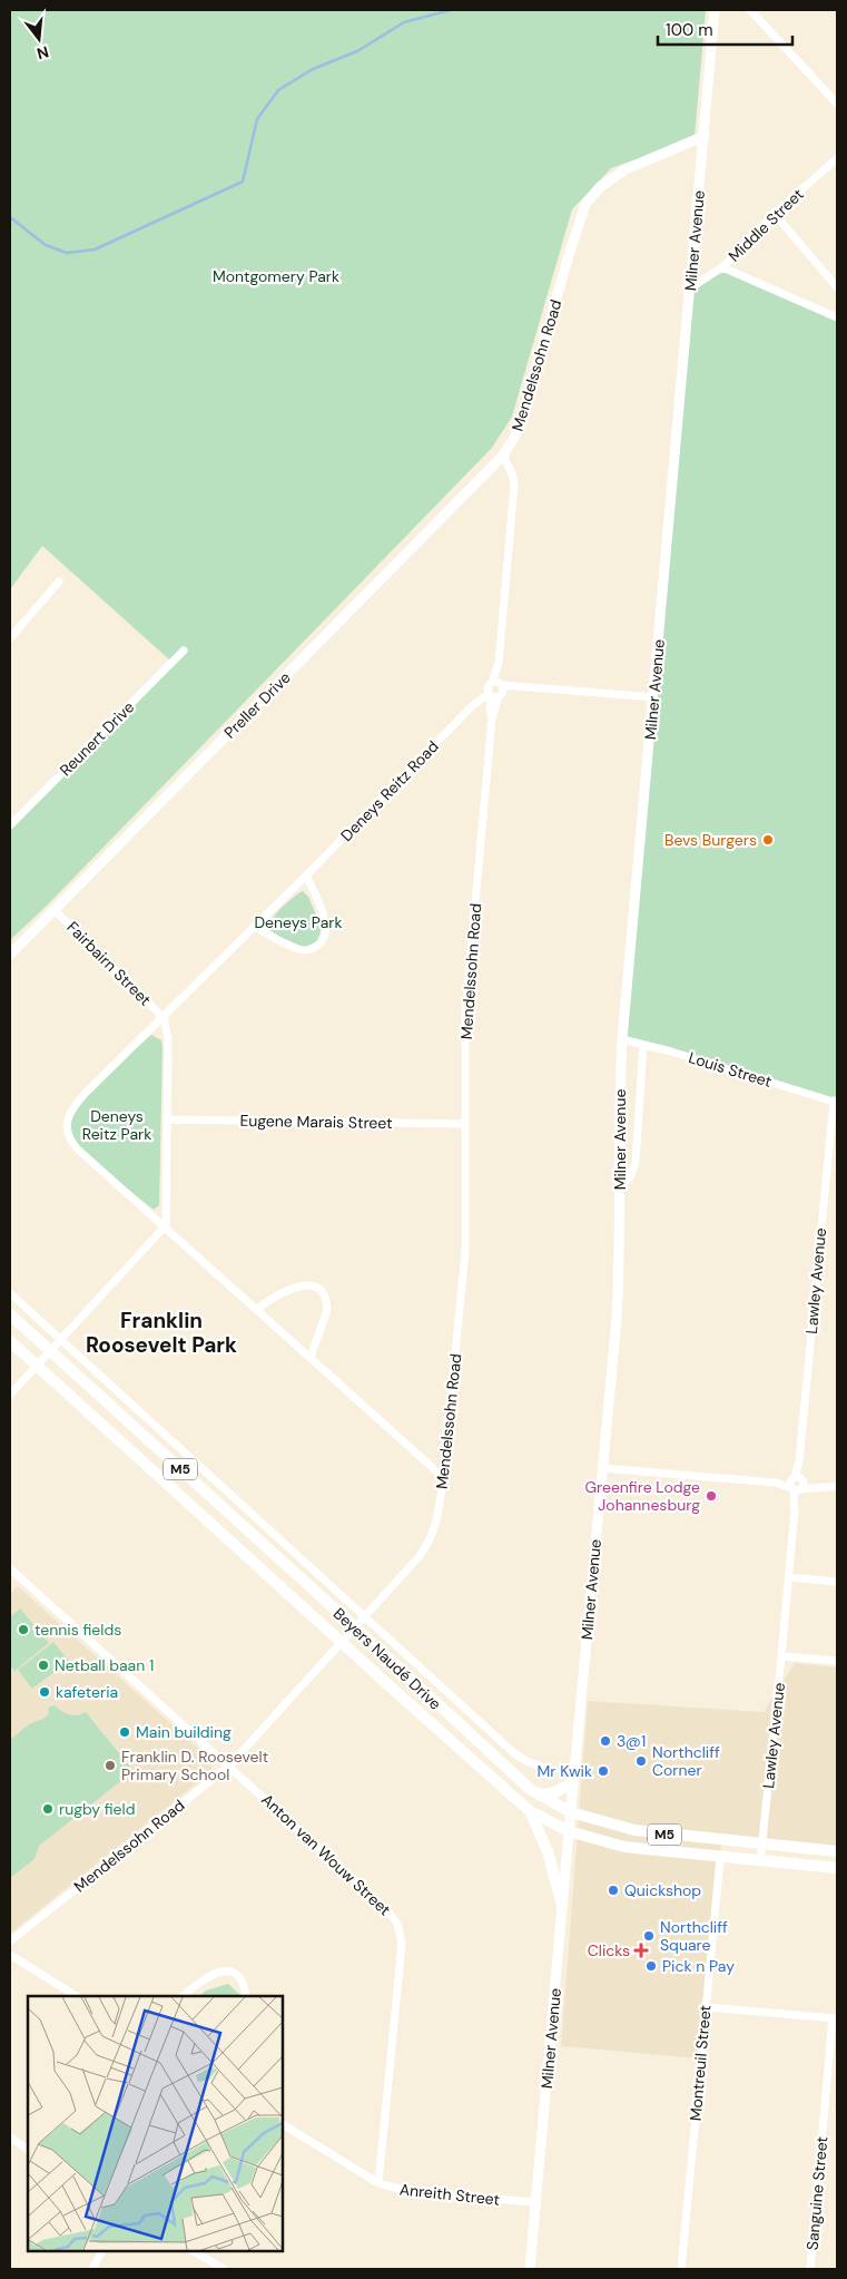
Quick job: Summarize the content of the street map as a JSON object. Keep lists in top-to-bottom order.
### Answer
{
  "streets": {
    "main road": [
      "Milner Avenue",
      "Mendelssohn Road",
      "Preller Drive",
      "M5",
      "Beyers Naudé Drive"
    ],
    "street": [
      "Middle Street",
      "Reunert Drive",
      "Deneys Reitz Road",
      "Fairbairn Street",
      "Louis Street",
      "Eugene Marais Street",
      "Lawley Avenue",
      "Anton van Wouw Street",
      "Montreuil Street",
      "Sanguine Street",
      "Anreith Street"
    ]
  },
  "crossings": [
    ["Middle Street", "Milner Avenue"],
    ["Milner Avenue", "Mendelssohn Road"],
    ["Milner Avenue", "Louis Street"],
    ["Milner Avenue", "Beyers Naudé Drive"],
    ["Milner Avenue", "Anreith Street"],
    ["Mendelssohn Road", "Preller Drive"],
    ["Mendelssohn Road", "Deneys Reitz Road"],
    ["Mendelssohn Road", "Eugene Marais Street"],
    ["Mendelssohn Road", "Beyers Naudé Drive"],
    ["Mendelssohn Road", "Anton van Wouw Street"],
    ["Preller Drive", "Fairbairn Street"],
    ["Deneys Reitz Road", "Fairbairn Street"],
    ["Louis Street", "Lawley Avenue"],
    ["Lawley Avenue", "Beyers Naudé Drive"],
    ["Beyers Naudé Drive", "Montreuil Street"],
    ["Anton van Wouw Street", "Anreith Street"]
  ],
  "districts": ["Franklin Roosevelt Park"],
  "parks": ["Montgomery Park", "Deneys Park", "Deneys Reitz Park"],
  "places": {
    "other": [
      "Bevs Burgers",
      "Greenfire Lodge Johannesburg",
      "tennis fields",
      "Netball baan 1",
      "kafeteria",
      "Main building",
      "3@1",
      "Northcliff Corner",
      "Franklin D. Roosevelt Primary School",
      "Mr Kwik",
      "rugby field",
      "Quickshop",
      "Northcliff Square",
      "Pick n Pay"
    ],
    "health": ["Clicks"]
  },
  "scale_bar": "100 m",
  "north": "bottom"
}
